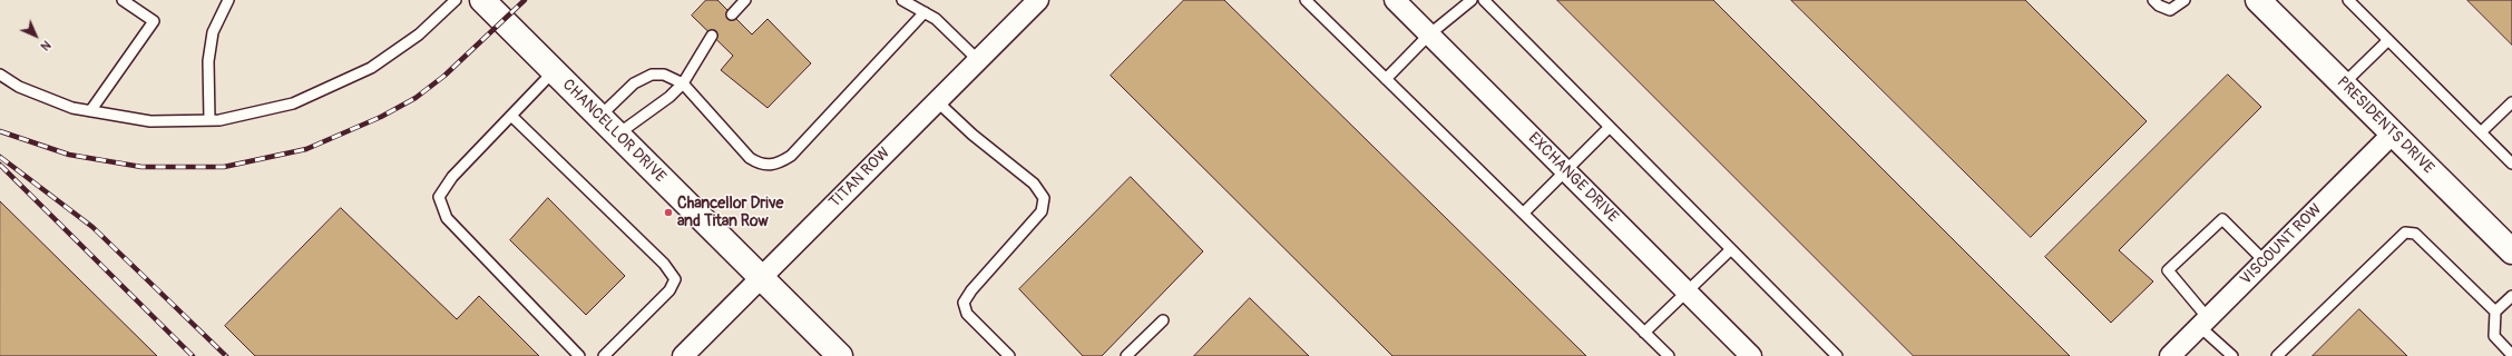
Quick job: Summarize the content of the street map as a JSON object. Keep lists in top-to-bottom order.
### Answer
{
  "streets": {
    "street": [
      "PRESIDENTS DRIVE",
      "CHANCELLOR DRIVE",
      "TITAN ROW",
      "EXCHANGE DRIVE",
      "VISCOUNT ROW"
    ]
  },
  "crossings": [
    ["PRESIDENTS DRIVE", "VISCOUNT ROW"],
    ["CHANCELLOR DRIVE", "TITAN ROW"]
  ],
  "places": ["Chancellor Drive and Titan Row"],
  "north": "bottom right"
}
